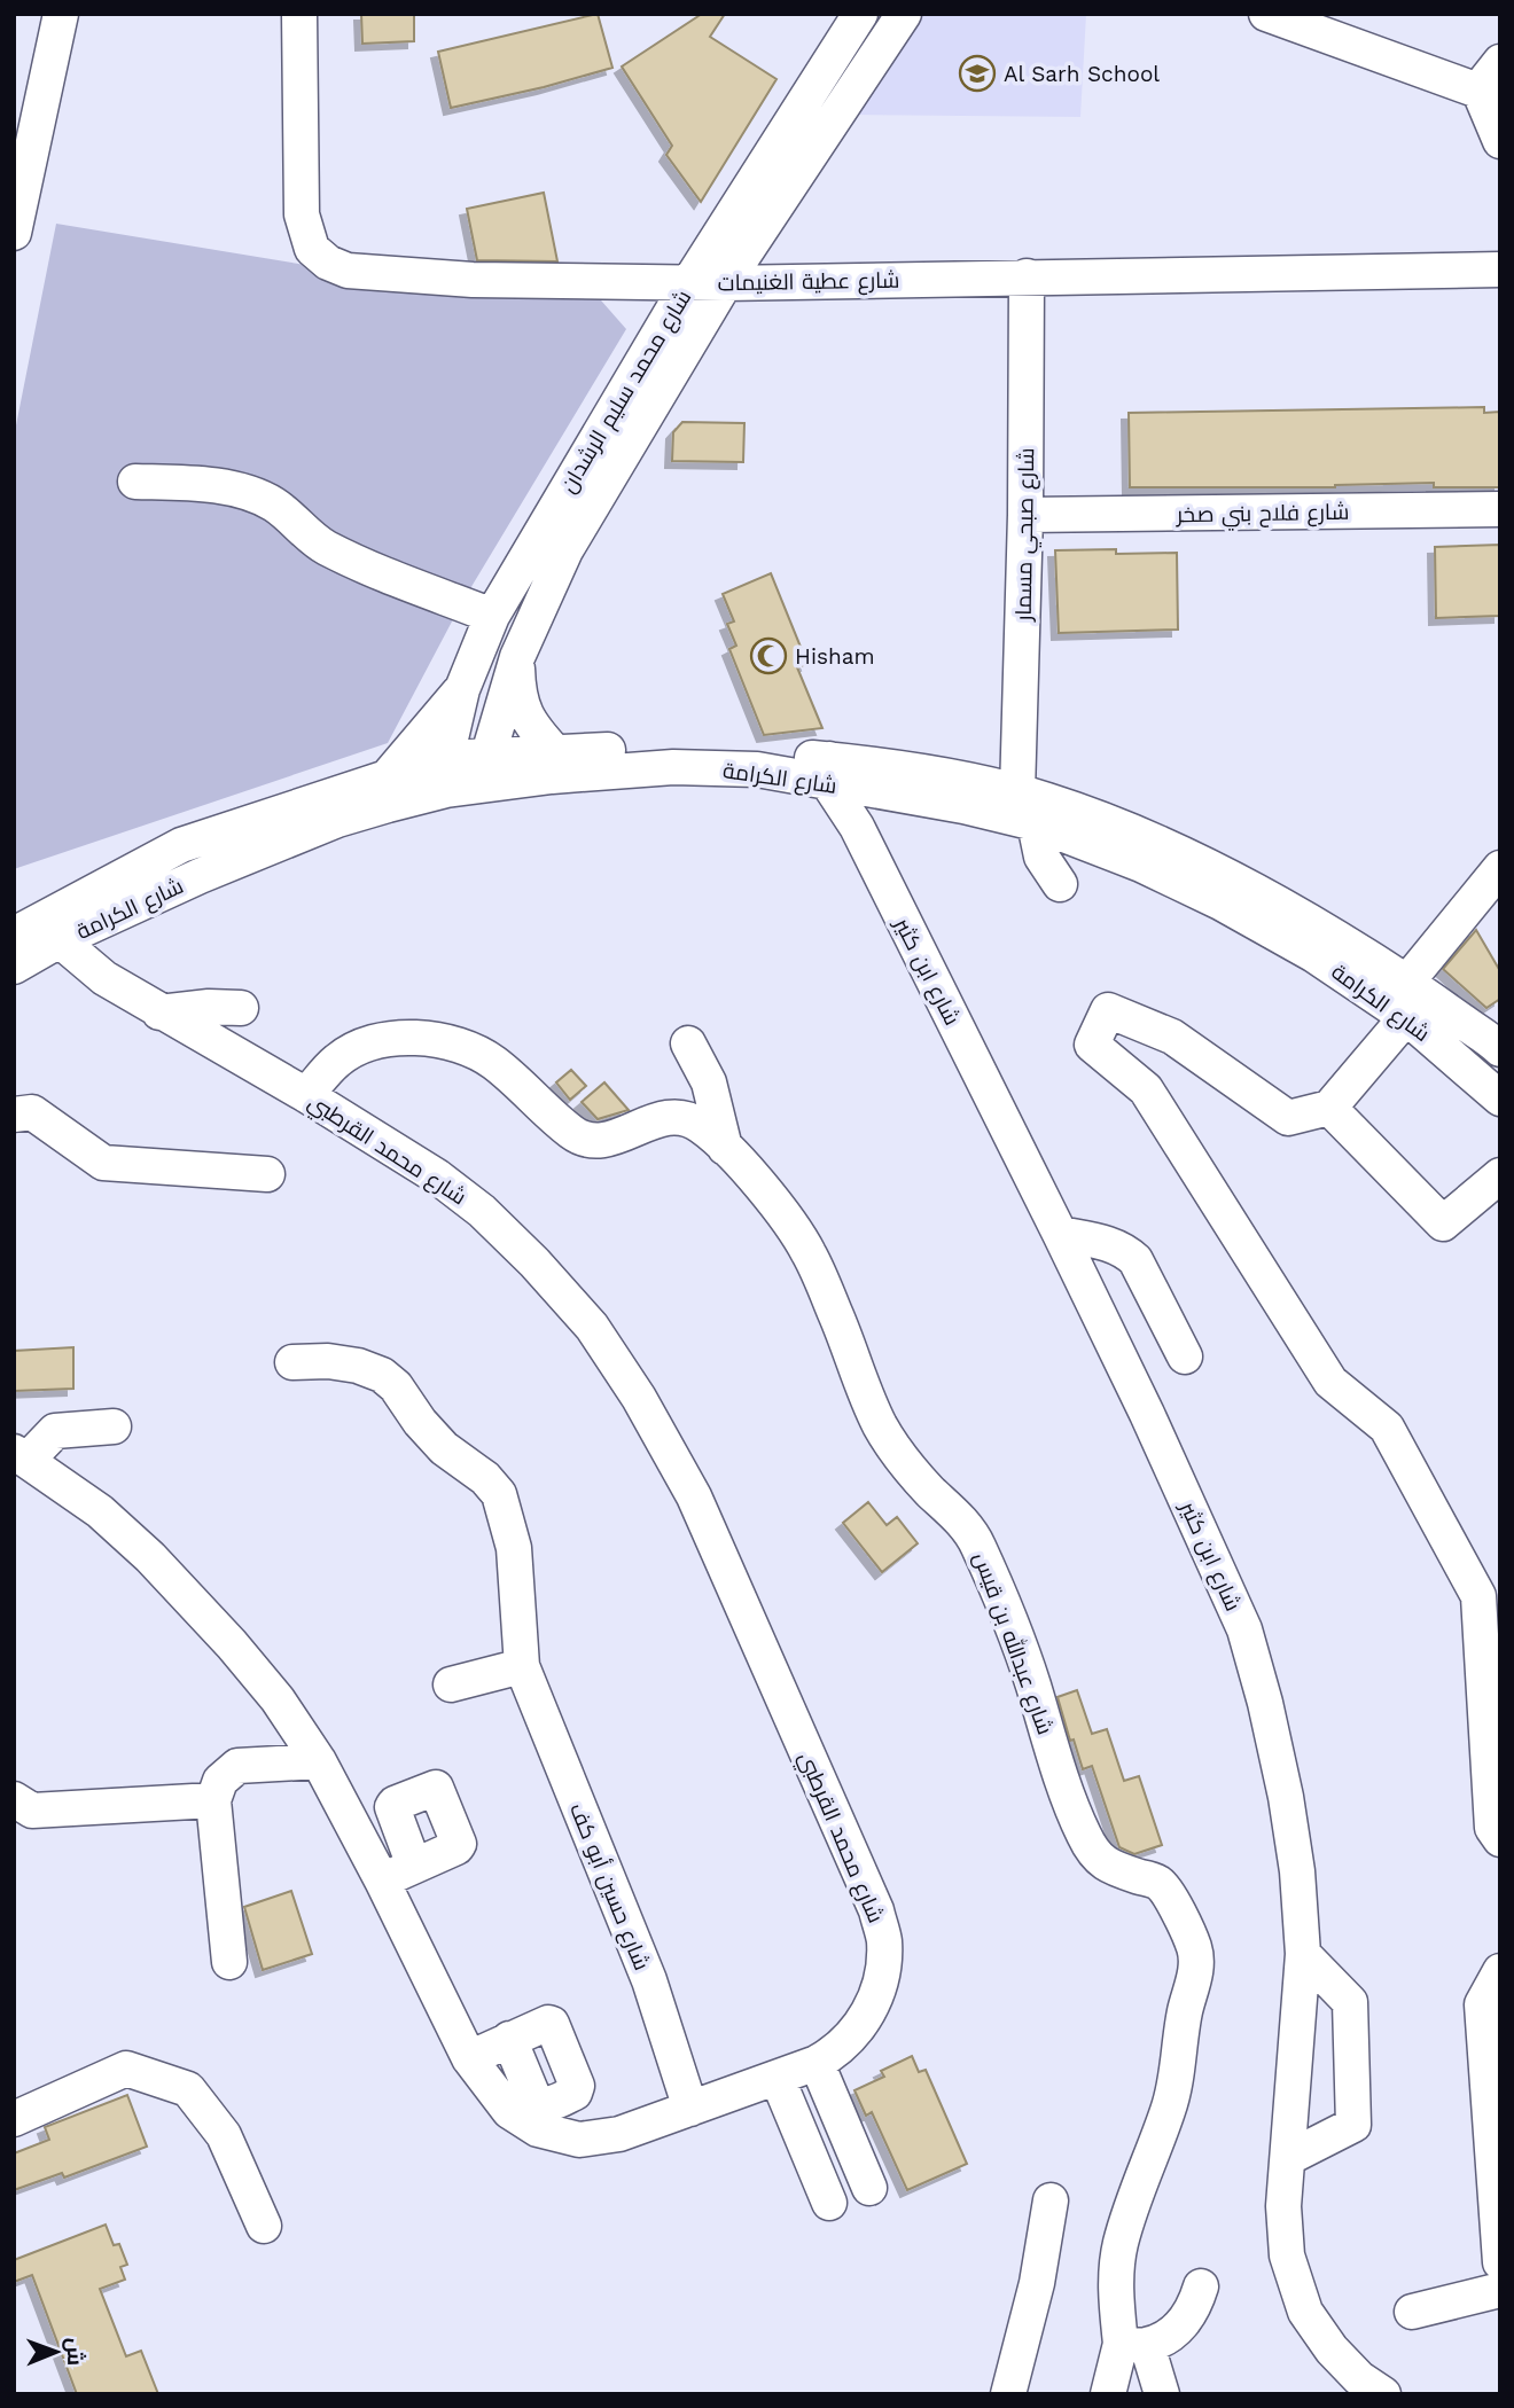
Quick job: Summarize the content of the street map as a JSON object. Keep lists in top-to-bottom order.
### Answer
{
  "streets": {
    "street": [
      "شارع عطية الغنيمات",
      "شارع محمد سليم الرشدان",
      "شارع فلاح بني صخر",
      "شارع صبحي مسمار",
      "شارع الكرامة",
      "شارع ابن كثير",
      "شارع محمد القرطبي",
      "شارع عبدالله بن قيس",
      "شارع حسين أبو كف"
    ]
  },
  "crossings": [
    ["شارع عطية الغنيمات", "شارع محمد سليم الرشدان"],
    ["شارع عطية الغنيمات", "شارع صبحي مسمار"],
    ["شارع محمد سليم الرشدان", "شارع الكرامة"],
    ["شارع فلاح بني صخر", "شارع صبحي مسمار"],
    ["شارع صبحي مسمار", "شارع الكرامة"],
    ["شارع الكرامة", "شارع ابن كثير"],
    ["شارع الكرامة", "شارع محمد القرطبي"],
    ["شارع محمد القرطبي", "شارع عبدالله بن قيس"],
    ["شارع محمد القرطبي", "شارع حسين أبو كف"]
  ],
  "places": {
    "school or university": ["Al Sarh School"],
    "mosque": ["Hisham"]
  },
  "north": "right"
}
